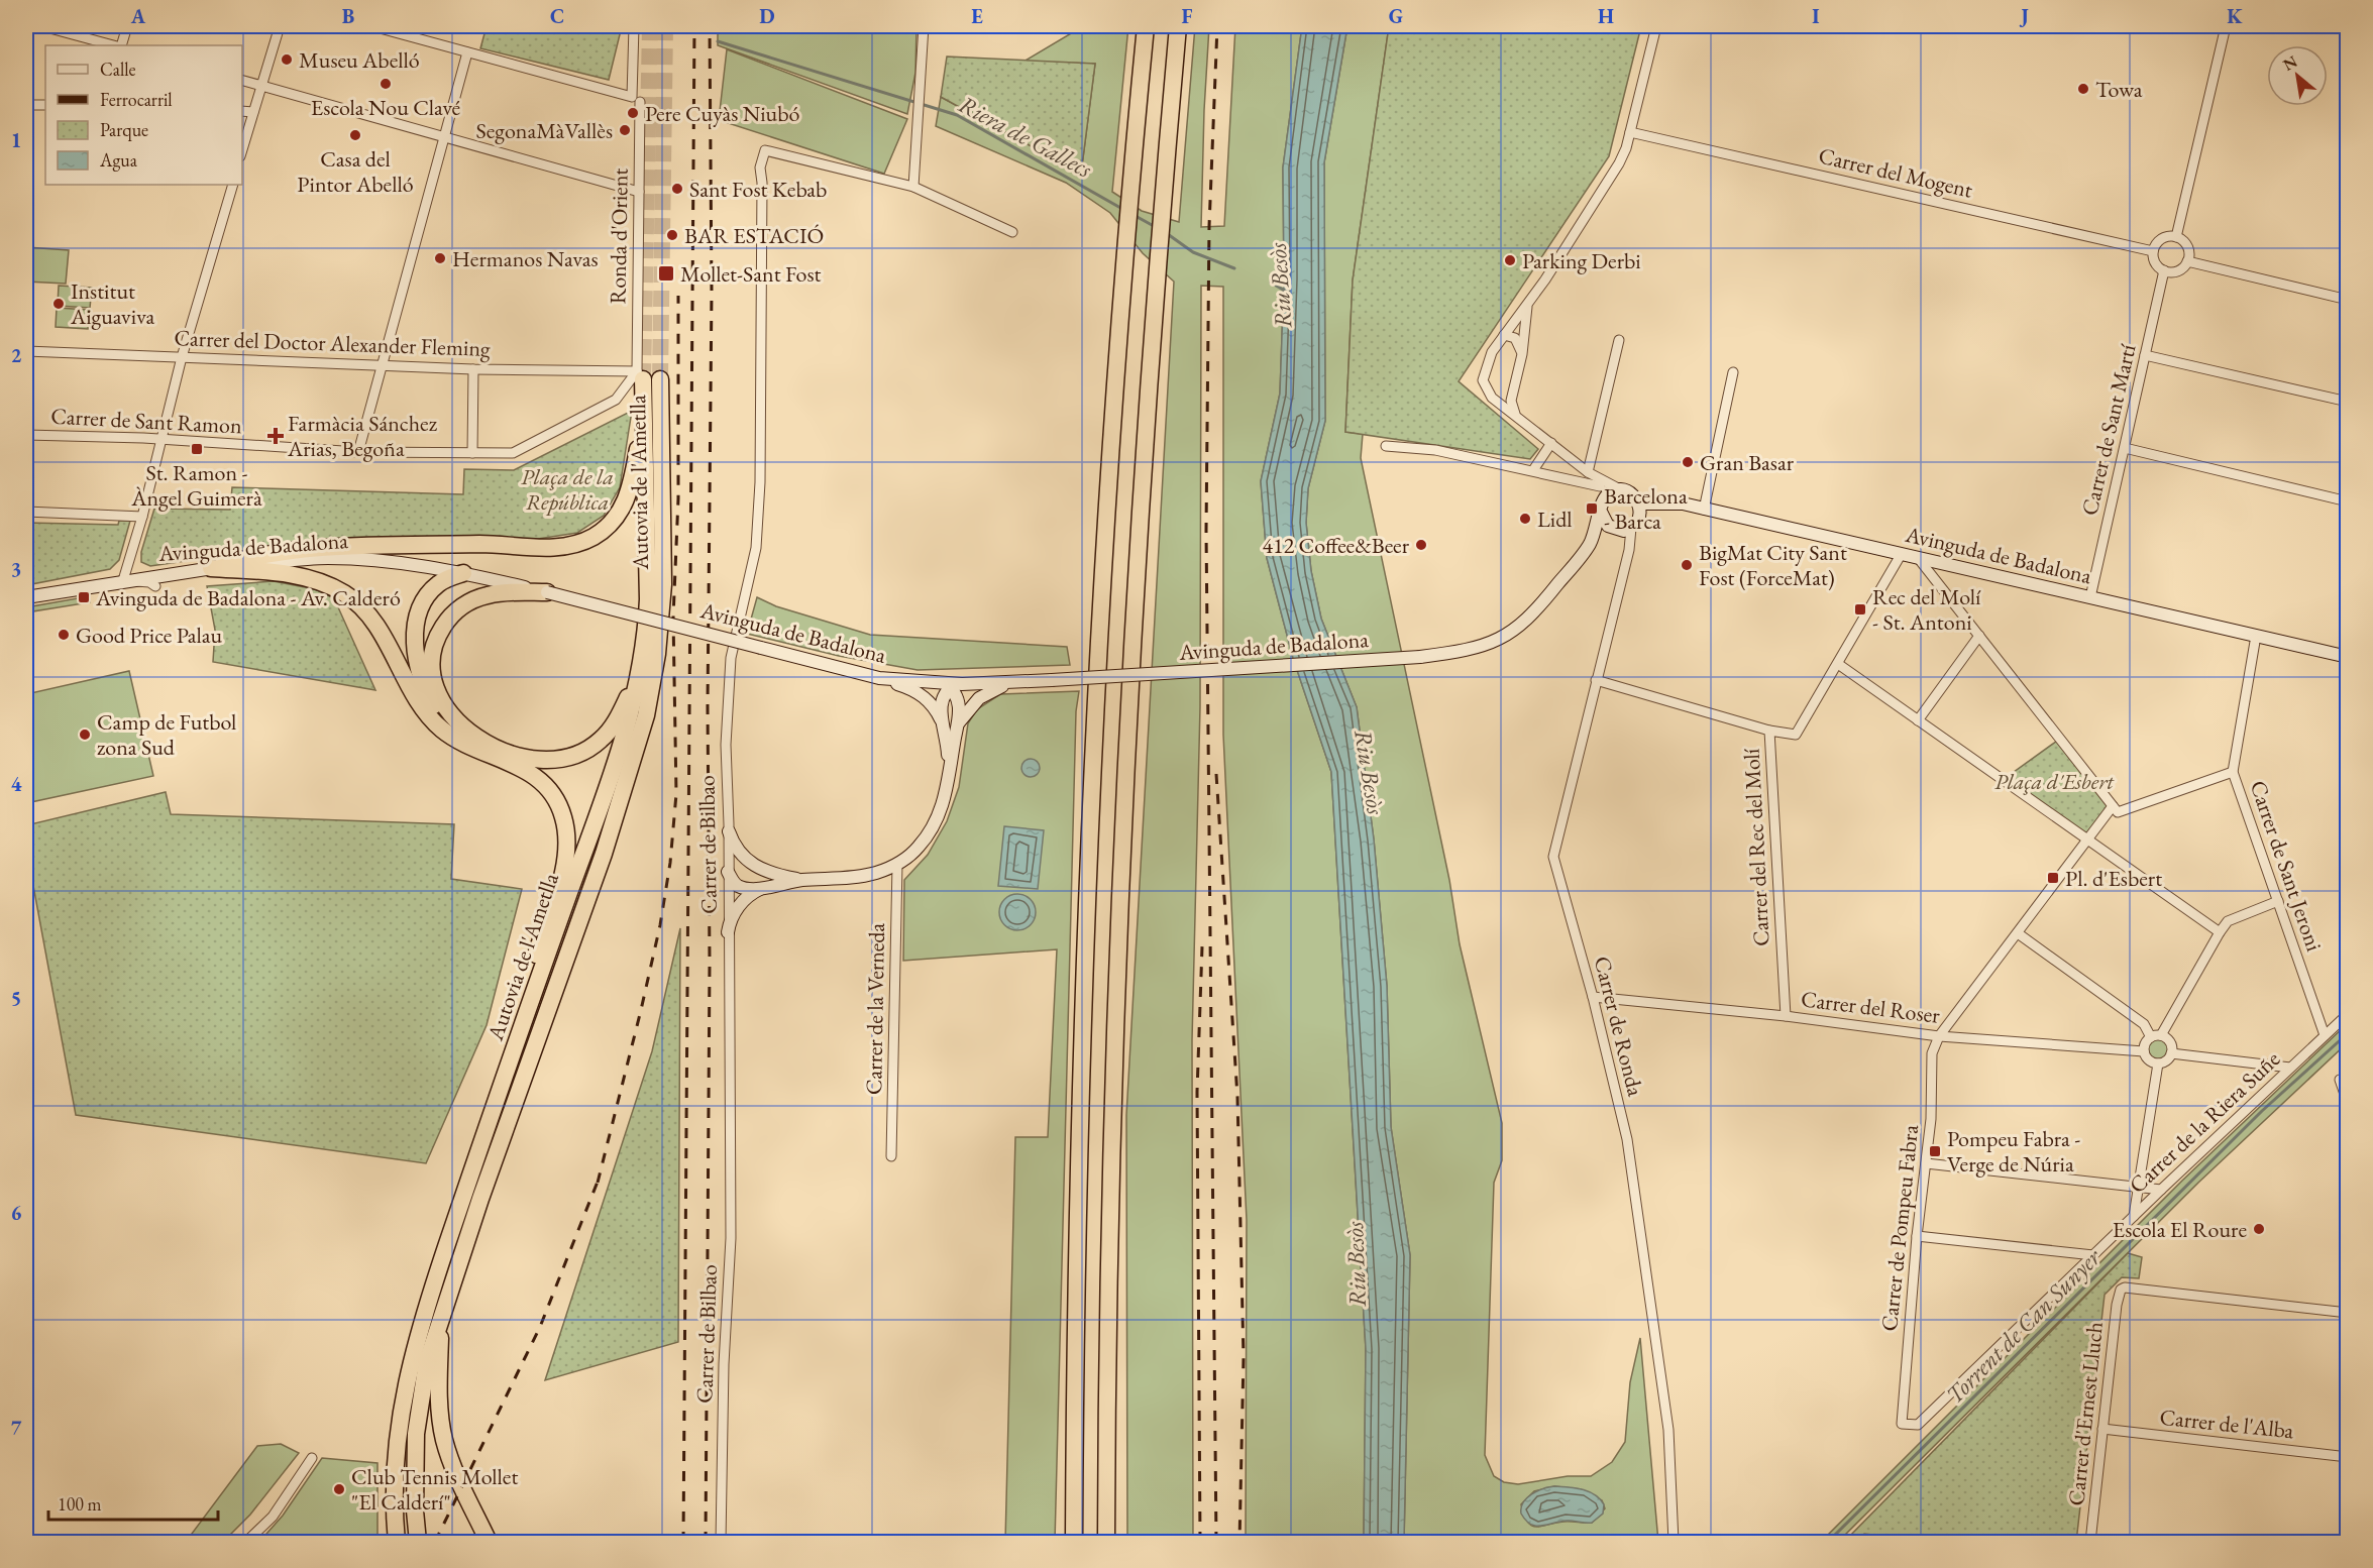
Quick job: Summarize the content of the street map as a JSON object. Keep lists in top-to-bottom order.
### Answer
{
  "streets": {
    "highway": ["Autovia de l'Ametlla"],
    "street": [
      "Carrer del Mogent",
      "Ronda d'Orient",
      "Carrer del Doctor Alexander Fleming",
      "Carrer de Sant Ramon",
      "Carrer de Sant Martí",
      "Avinguda de Badalona",
      "Carrer de Bilbao",
      "Carrer del Rec del Molí",
      "Carrer de Sant Jeroni",
      "Carrer del Roser",
      "Carrer de la Verneda",
      "Carrer de Ronda",
      "Carrer de la Riera Suñe",
      "Carrer de Pompeu Fabra",
      "Carrer d'Ernest Lluch",
      "Carrer de l'Alba"
    ]
  },
  "crossings": [
    ["Carrer del Mogent", "Carrer de Sant Martí"],
    ["Ronda d'Orient", "Carrer del Doctor Alexander Fleming"],
    ["Ronda d'Orient", "Carrer de Sant Ramon"],
    ["Ronda d'Orient", "Autovia de l'Ametlla"],
    ["Carrer del Doctor Alexander Fleming", "Carrer de Sant Ramon"],
    ["Carrer del Doctor Alexander Fleming", "Autovia de l'Ametlla"],
    ["Carrer de Sant Ramon", "Autovia de l'Ametlla"],
    ["Carrer de Sant Martí", "Avinguda de Badalona"],
    ["Avinguda de Badalona", "Carrer del Rec del Molí"],
    ["Avinguda de Badalona", "Carrer de Sant Jeroni"],
    ["Avinguda de Badalona", "Carrer de Ronda"],
    ["Carrer del Rec del Molí", "Carrer del Roser"],
    ["Carrer de Sant Jeroni", "Carrer de la Riera Suñe"],
    ["Carrer del Roser", "Carrer de Ronda"],
    ["Carrer del Roser", "Carrer de Pompeu Fabra"],
    ["Carrer de la Riera Suñe", "Carrer de Pompeu Fabra"],
    ["Carrer d'Ernest Lluch", "Carrer de l'Alba"]
  ],
  "water": ["Riera de Gallecs", "Riu Besòs", "Torrent de Can Sunyer"],
  "parks": ["Plaça de la República", "Plaça d'Esbert"],
  "places": {
    "other": [
      "Museu Abelló",
      "Escola Nou Clavé",
      "Towa",
      "Pere Cuyàs Niubó",
      "SegonaMàVallès",
      "Casa del Pintor Abelló",
      "Sant Fost Kebab",
      "BAR ESTACIÓ",
      "Hermanos Navas",
      "Parking Derbi",
      "Institut Aiguaviva",
      "Gran Basar",
      "Lidl",
      "412 Coffee&Beer",
      "BigMat City Sant Fost (ForceMat)",
      "Good Price Palau",
      "Camp de Futbol zona Sud",
      "Escola El Roure",
      "Club Tennis Mollet \"El Calderí\""
    ],
    "transit": [
      "Mollet-Sant Fost",
      "St. Ramon - Àngel Guimerà",
      "Barcelona - Barca",
      "Avinguda de Badalona - Av. Calderó",
      "Rec del Molí - St. Antoni",
      "Pl. d'Esbert",
      "Pompeu Fabra - Verge de Núria"
    ],
    "health": ["Farmàcia Sánchez Arias, Begoña"]
  },
  "legend": [
    "Calle",
    "Ferrocarril",
    "Parque",
    "Agua"
  ],
  "scale_bar": "100 m",
  "north": "top left",
  "grid": {
    "columns": [
      "A",
      "B",
      "C",
      "D",
      "E",
      "F",
      "G",
      "H",
      "I",
      "J",
      "K"
    ],
    "rows": [
      "1",
      "2",
      "3",
      "4",
      "5",
      "6",
      "7"
    ]
  }
}
